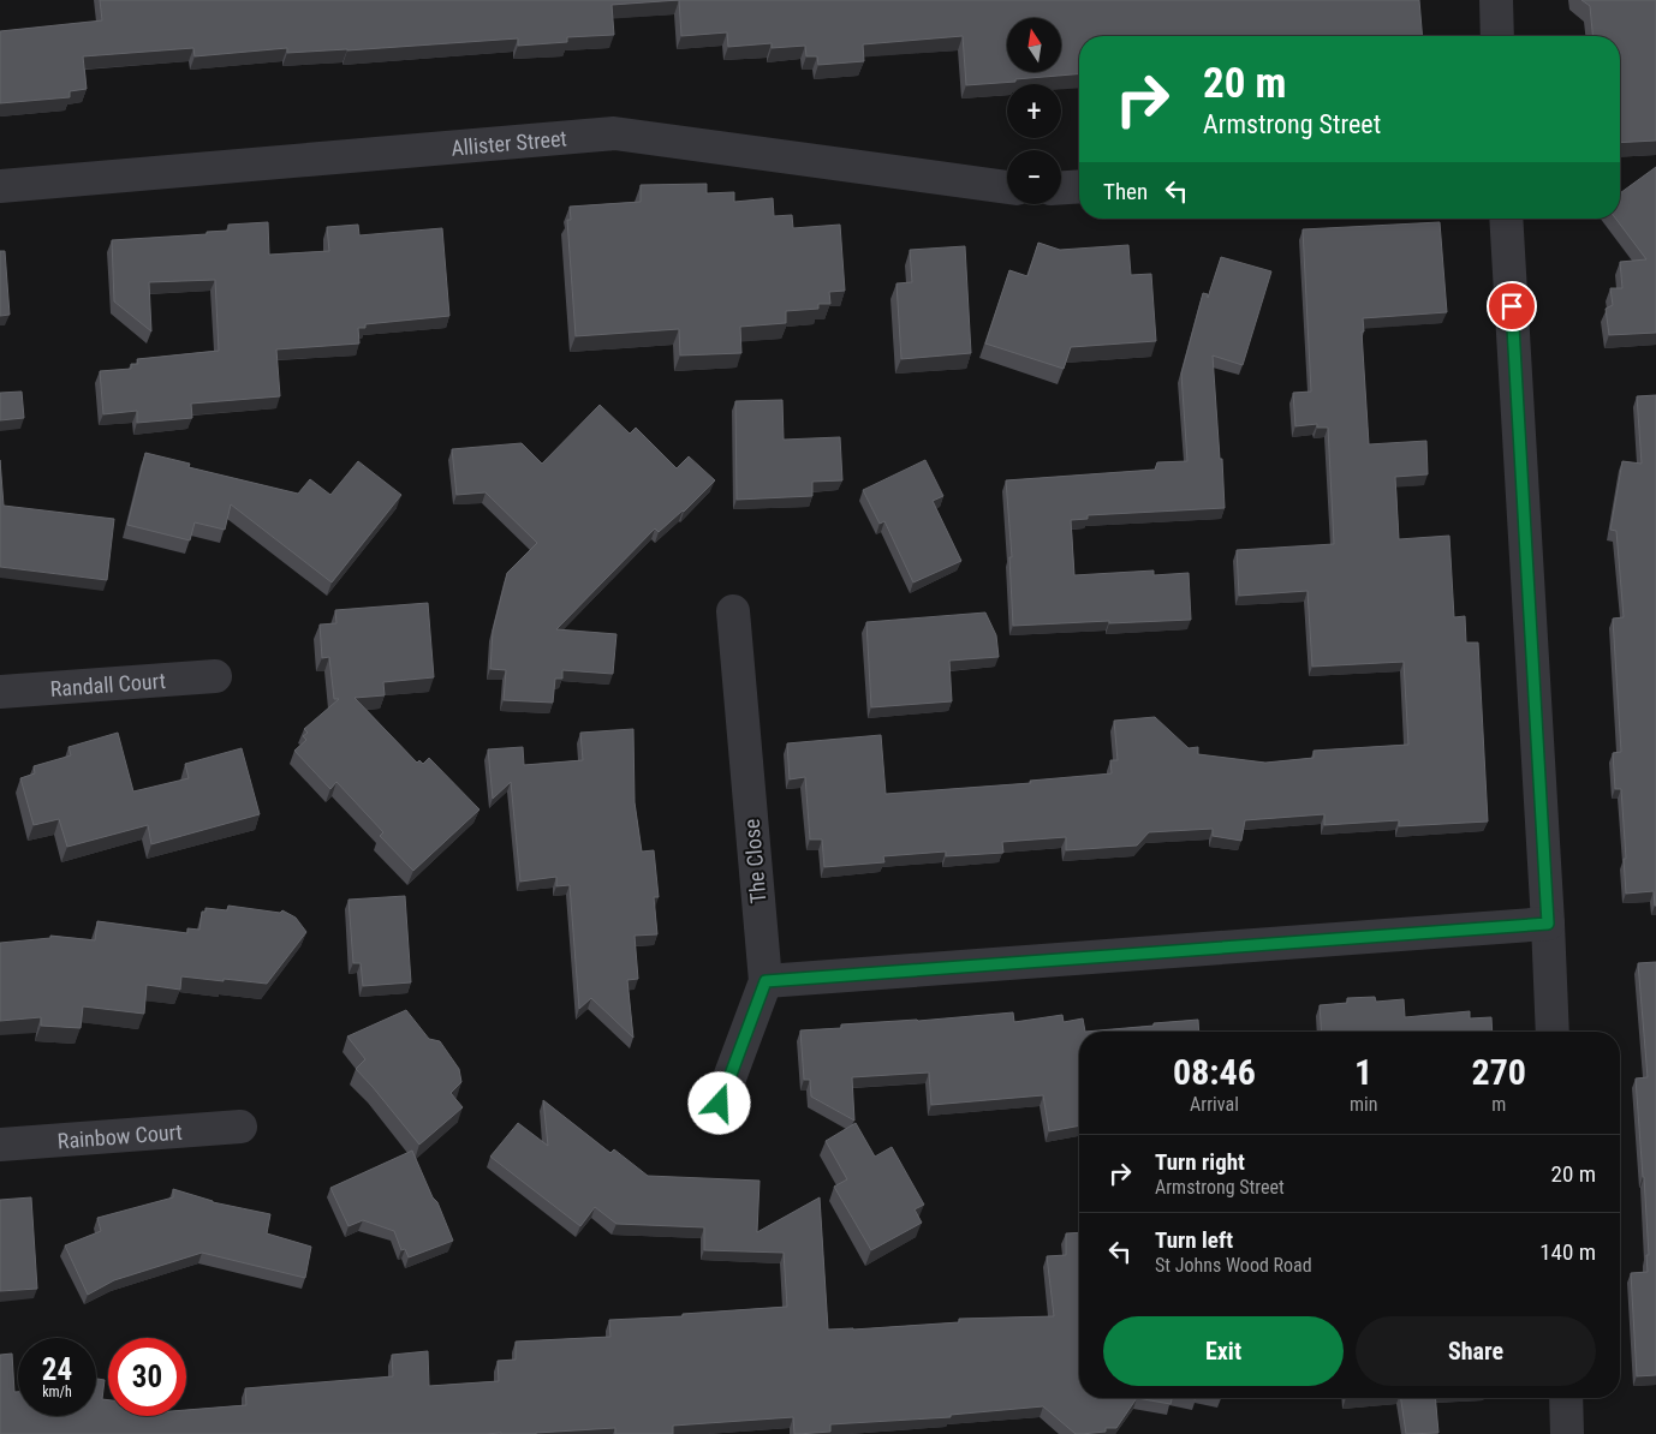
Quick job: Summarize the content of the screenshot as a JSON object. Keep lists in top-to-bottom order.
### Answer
{
  "streets": {
    "street": [
      "Allister Street",
      "Randall Court",
      "The Close",
      "Rainbow Court"
    ]
  },
  "north": "top",
  "page": {
    "map_buttons": ["+", "−"],
    "turn": ["20 m", "Armstrong Street"],
    "then": "Then",
    "eta": [
      "08:46",
      "Arrival",
      "1",
      "min",
      "270",
      "m"
    ],
    "list": [
      {
        "name": "Turn right",
        "note": "Armstrong Street",
        "value": "20 m"
      },
      {
        "name": "Turn left",
        "note": "St Johns Wood Road",
        "value": "140 m"
      }
    ],
    "buttons": ["Exit", "Share"],
    "speed": "24 km/h",
    "limit": "30"
  }
}
